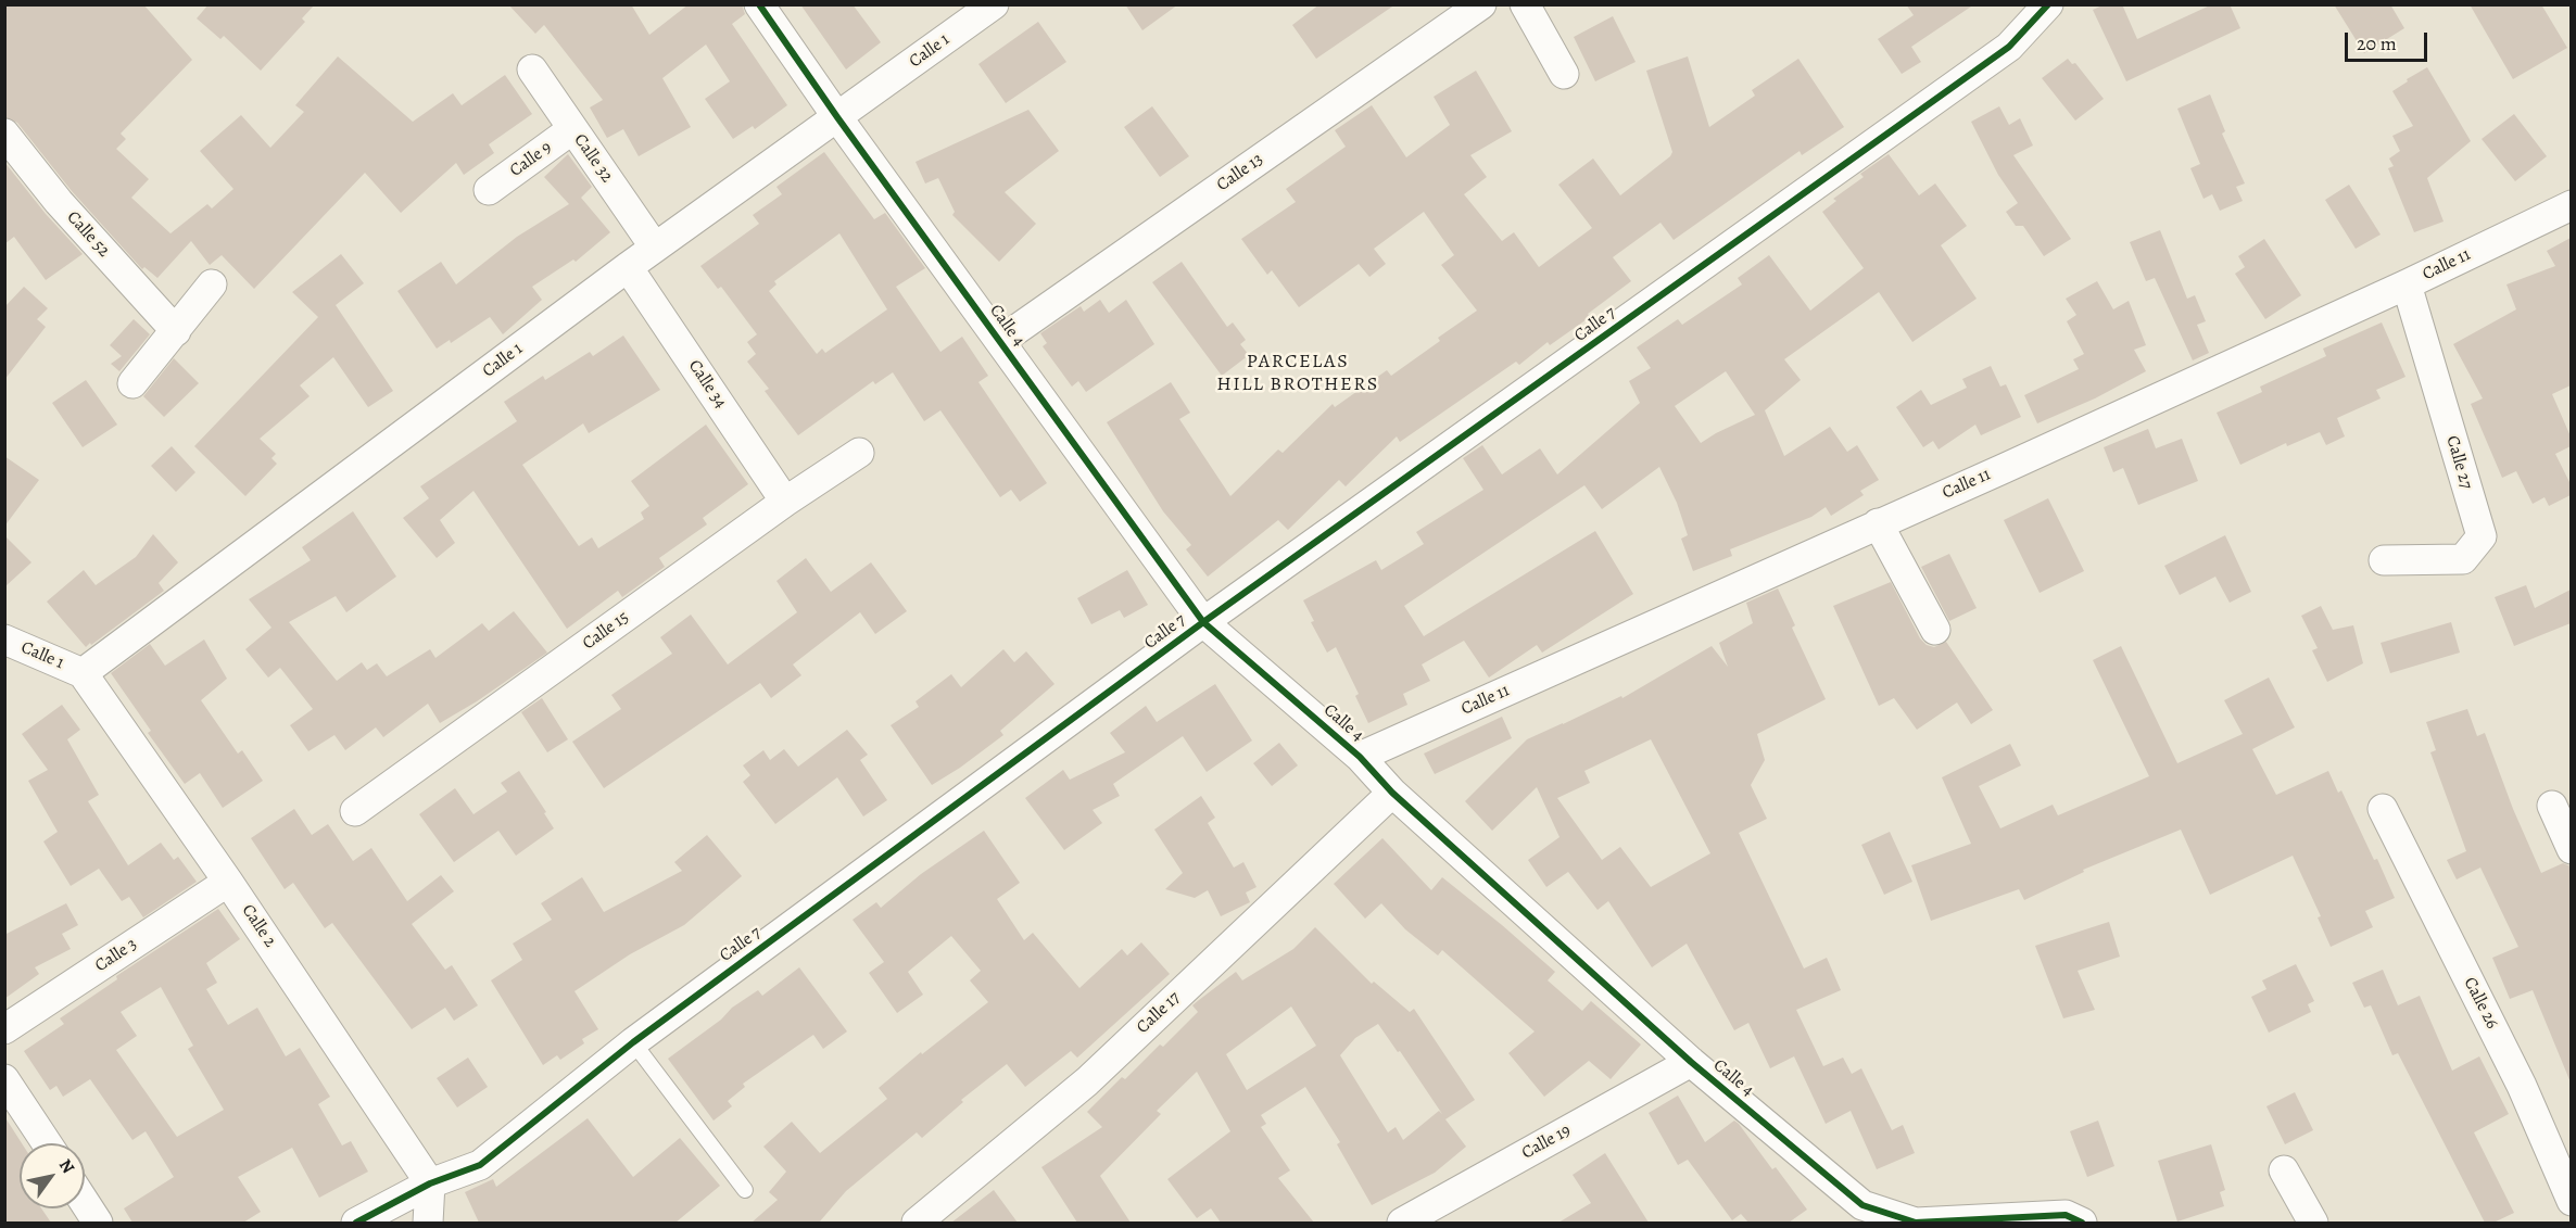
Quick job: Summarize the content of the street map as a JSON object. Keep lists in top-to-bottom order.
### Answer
{
  "streets": {
    "street": [
      "Calle 1",
      "Calle 32",
      "Calle 9",
      "Calle 13",
      "Calle 52",
      "Calle 11",
      "Calle 7",
      "Calle 4",
      "Calle 34",
      "Calle 27",
      "Calle 15",
      "Calle 2",
      "Calle 3",
      "Calle 26",
      "Calle 17",
      "Calle 19"
    ]
  },
  "crossings": [
    ["Calle 1", "Calle 32"],
    ["Calle 1", "Calle 4"],
    ["Calle 1", "Calle 34"],
    ["Calle 1", "Calle 2"],
    ["Calle 32", "Calle 9"],
    ["Calle 13", "Calle 4"],
    ["Calle 11", "Calle 4"],
    ["Calle 11", "Calle 27"],
    ["Calle 7", "Calle 4"],
    ["Calle 7", "Calle 2"],
    ["Calle 4", "Calle 17"],
    ["Calle 4", "Calle 19"],
    ["Calle 34", "Calle 15"],
    ["Calle 2", "Calle 3"]
  ],
  "districts": ["PARCELAS HILL BROTHERS"],
  "scale_bar": "20 m",
  "north": "top right"
}
